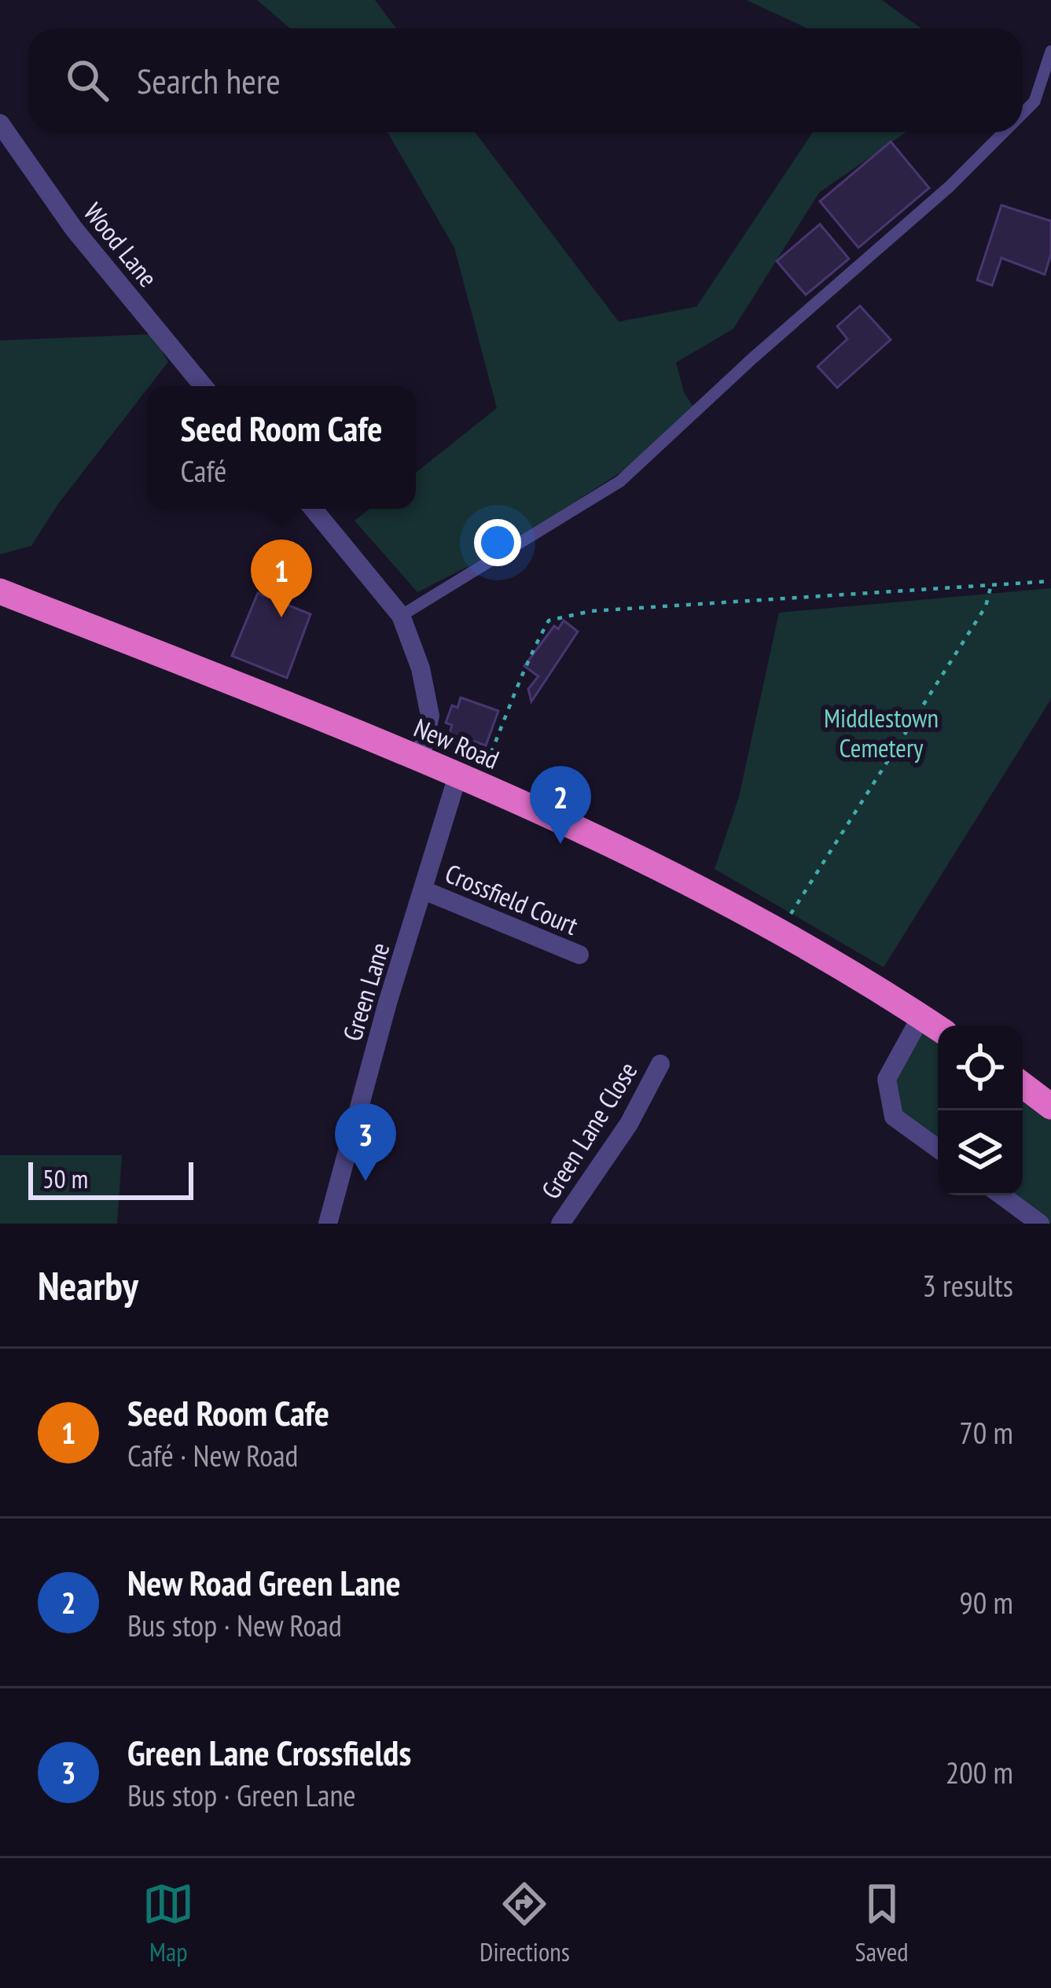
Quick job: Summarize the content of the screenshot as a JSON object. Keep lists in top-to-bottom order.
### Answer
{
  "streets": {
    "highway": ["New Road"],
    "street": [
      "Wood Lane",
      "Crossfield Court",
      "Green Lane",
      "Green Lane Close"
    ]
  },
  "crossings": [
    ["New Road", "Green Lane"],
    ["Crossfield Court", "Green Lane"]
  ],
  "parks": ["Middlestown Cemetery"],
  "scale_bar": "50 m",
  "page": {
    "search": "Search here",
    "popup": ["Seed Room Cafe", "Café"],
    "pins": ["1", "2", "3"],
    "scale": "50 m",
    "heading": ["Nearby", "3 results"],
    "list": [
      {
        "mark": "1",
        "name": "Seed Room Cafe",
        "note": "Café · New Road",
        "value": "70 m"
      },
      {
        "mark": "2",
        "name": "New Road Green Lane",
        "note": "Bus stop · New Road",
        "value": "90 m"
      },
      {
        "mark": "3",
        "name": "Green Lane Crossfields",
        "note": "Bus stop · Green Lane",
        "value": "200 m"
      }
    ],
    "nav": ["Map", "Directions", "Saved"]
  }
}
